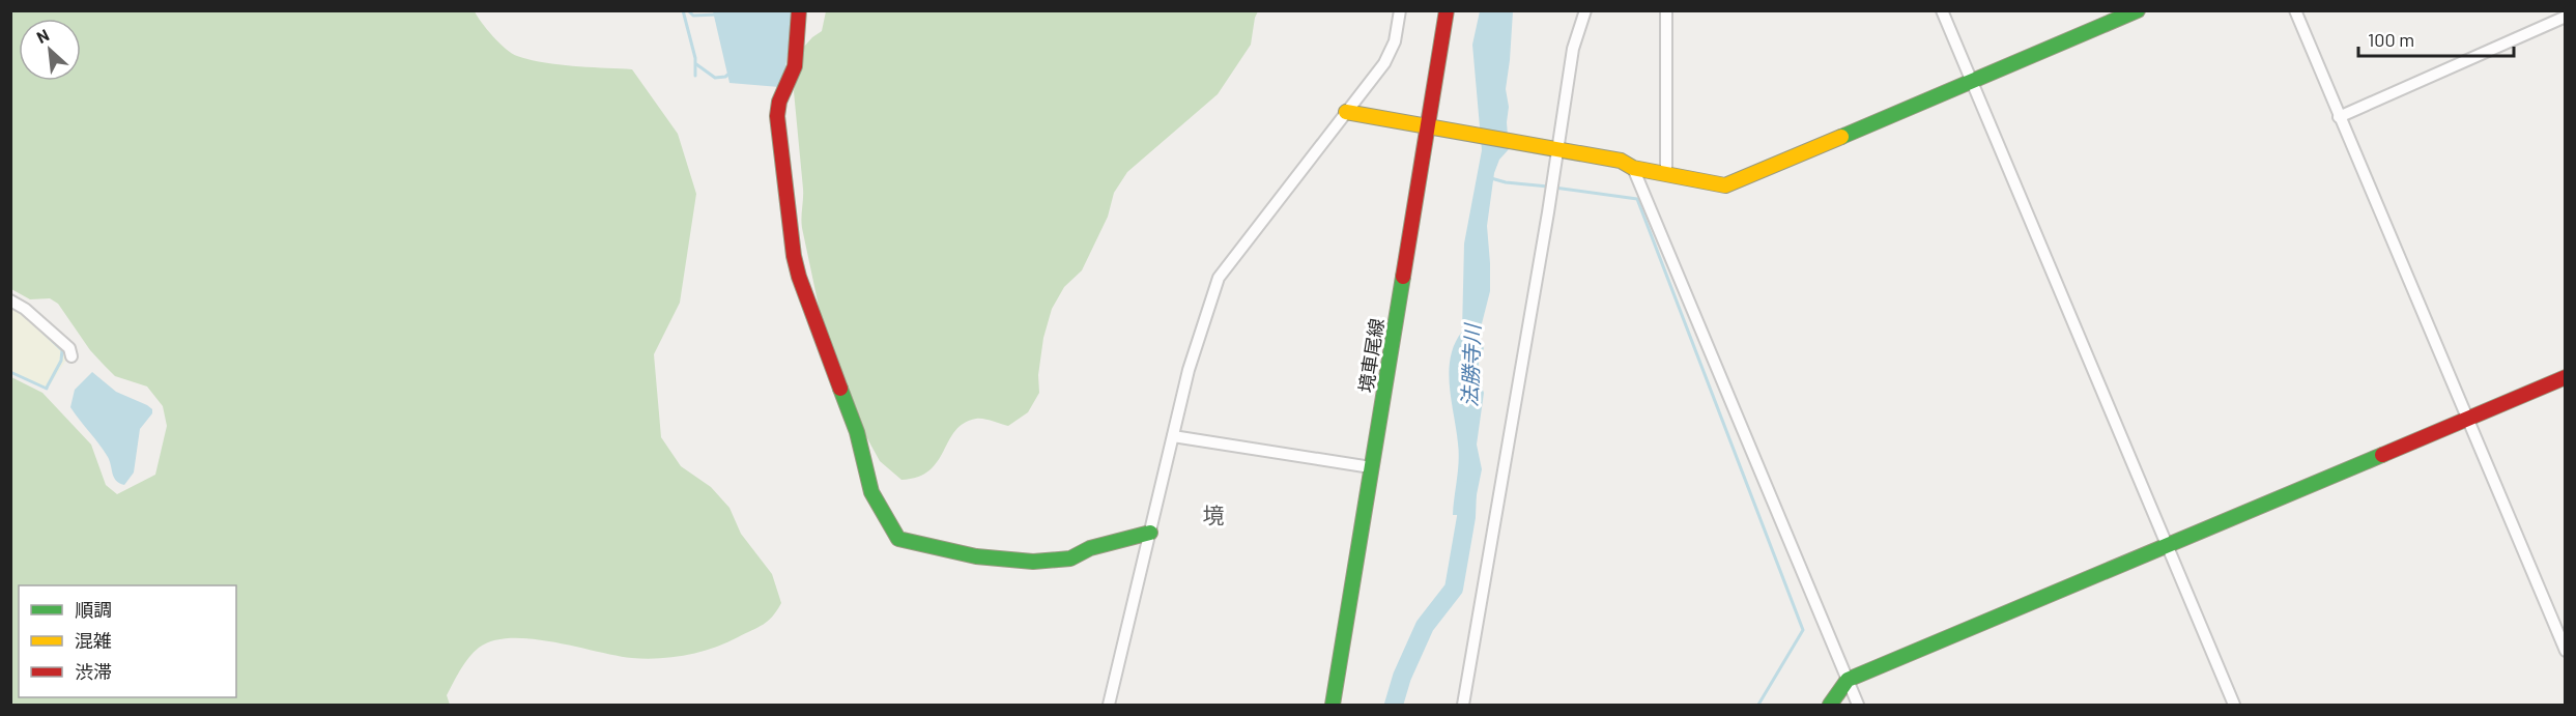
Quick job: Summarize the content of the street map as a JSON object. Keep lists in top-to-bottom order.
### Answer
{
  "streets": {
    "street": ["境車尾線"]
  },
  "districts": ["境"],
  "water": ["法勝寺川"],
  "legend": ["順調", "混雑", "渋滞"],
  "scale_bar": "100 m",
  "north": "top left"
}
